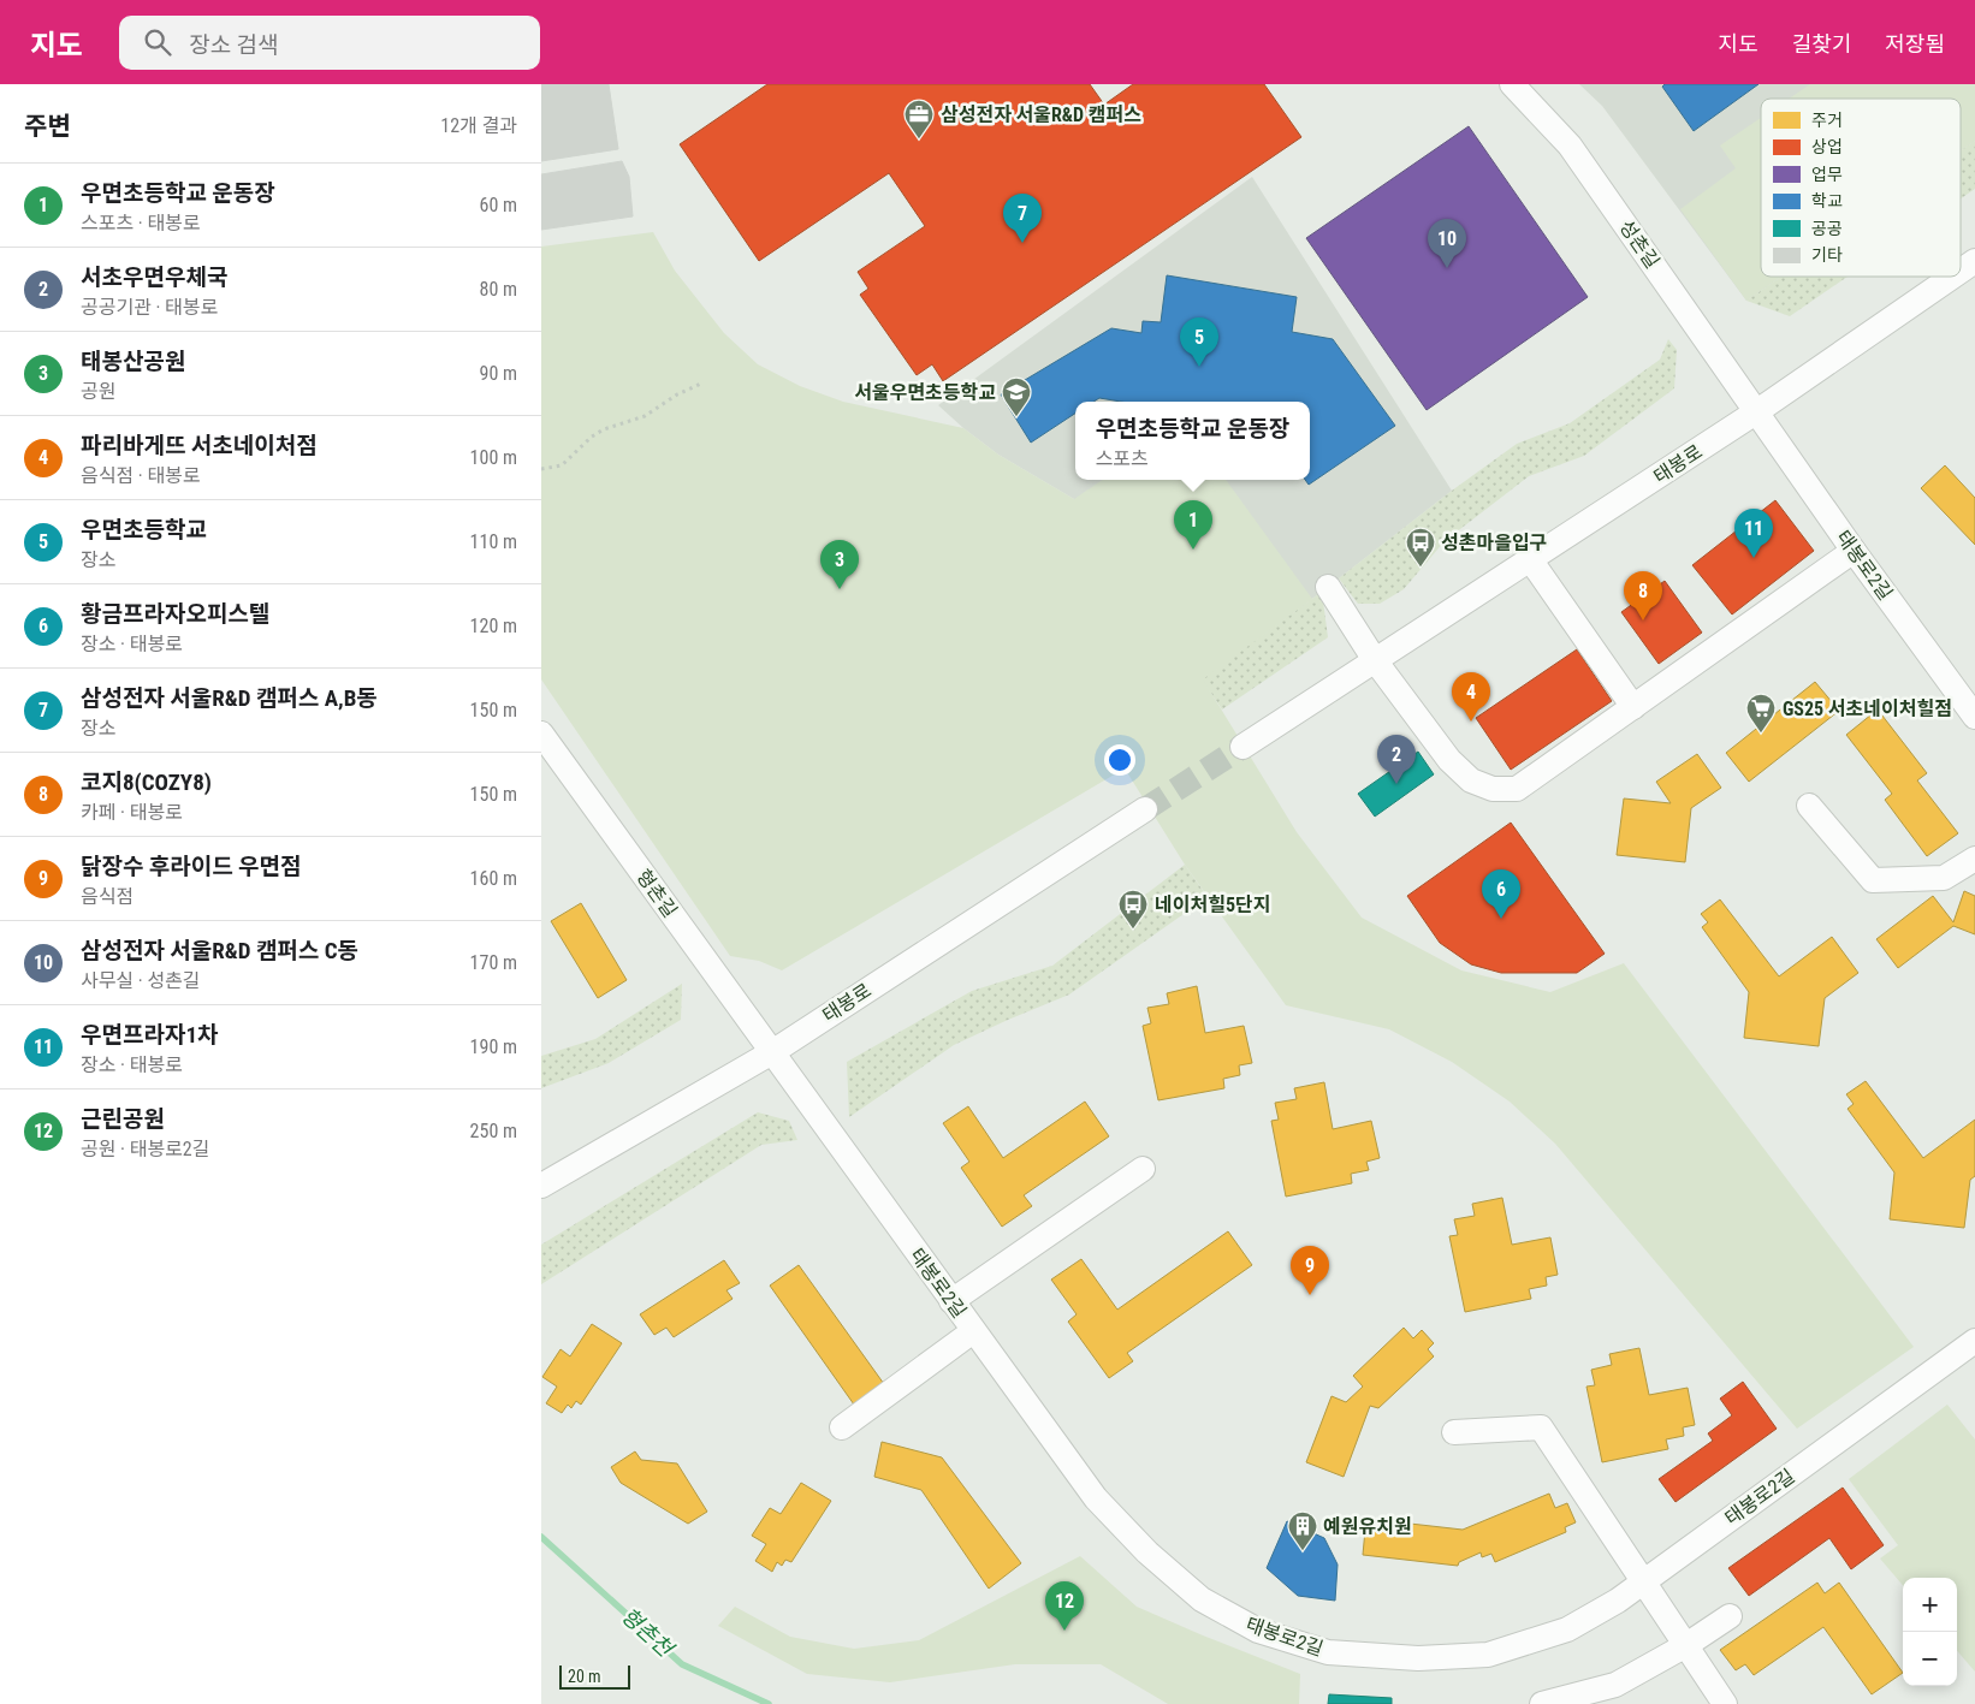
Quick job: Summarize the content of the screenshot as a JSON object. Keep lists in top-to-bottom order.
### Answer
{
  "streets": {
    "street": [
      "성촌길",
      "태봉로",
      "태봉로2길",
      "형촌길"
    ]
  },
  "crossings": [
    ["성촌길", "태봉로"],
    ["성촌길", "태봉로2길"],
    ["태봉로", "태봉로2길"],
    ["태봉로", "형촌길"],
    ["태봉로2길", "형촌길"]
  ],
  "water": ["형촌천"],
  "places": {
    "office": ["삼성전자 서울R&D 캠퍼스"],
    "school or university": ["서울우면초등학교"],
    "bus stop": ["성촌마을입구", "네이처힐5단지"],
    "supermarket": ["GS25 서초네이처힐점"],
    "building": ["예원유치원"]
  },
  "legend": [
    "주거",
    "상업",
    "업무",
    "학교",
    "공공",
    "기타"
  ],
  "scale_bar": "20 m",
  "page": {
    "header": "지도",
    "search": "장소 검색",
    "nav": ["지도", "길찾기", "저장됨"],
    "heading": ["주변", "12개 결과"],
    "list": [
      {
        "mark": "1",
        "name": "우면초등학교 운동장",
        "note": "스포츠 · 태봉로",
        "value": "60 m"
      },
      {
        "mark": "2",
        "name": "서초우면우체국",
        "note": "공공기관 · 태봉로",
        "value": "80 m"
      },
      {
        "mark": "3",
        "name": "태봉산공원",
        "note": "공원",
        "value": "90 m"
      },
      {
        "mark": "4",
        "name": "파리바게뜨 서초네이처점",
        "note": "음식점 · 태봉로",
        "value": "100 m"
      },
      {
        "mark": "5",
        "name": "우면초등학교",
        "note": "장소",
        "value": "110 m"
      },
      {
        "mark": "6",
        "name": "황금프라자오피스텔",
        "note": "장소 · 태봉로",
        "value": "120 m"
      },
      {
        "mark": "7",
        "name": "삼성전자 서울R&D 캠퍼스 A,B동",
        "note": "장소",
        "value": "150 m"
      },
      {
        "mark": "8",
        "name": "코지8(COZY8)",
        "note": "카페 · 태봉로",
        "value": "150 m"
      },
      {
        "mark": "9",
        "name": "닭장수 후라이드 우면점",
        "note": "음식점",
        "value": "160 m"
      },
      {
        "mark": "10",
        "name": "삼성전자 서울R&D 캠퍼스 C동",
        "note": "사무실 · 성촌길",
        "value": "170 m"
      },
      {
        "mark": "11",
        "name": "우면프라자1차",
        "note": "장소 · 태봉로",
        "value": "190 m"
      },
      {
        "mark": "12",
        "name": "근린공원",
        "note": "공원 · 태봉로2길",
        "value": "250 m"
      }
    ],
    "pins": [
      "7",
      "10",
      "5",
      "1",
      "11",
      "3",
      "8",
      "4",
      "2",
      "6",
      "9",
      "12"
    ],
    "popup": ["우면초등학교 운동장", "스포츠"],
    "map_buttons": ["+", "−"],
    "scale": "20 m"
  }
}
